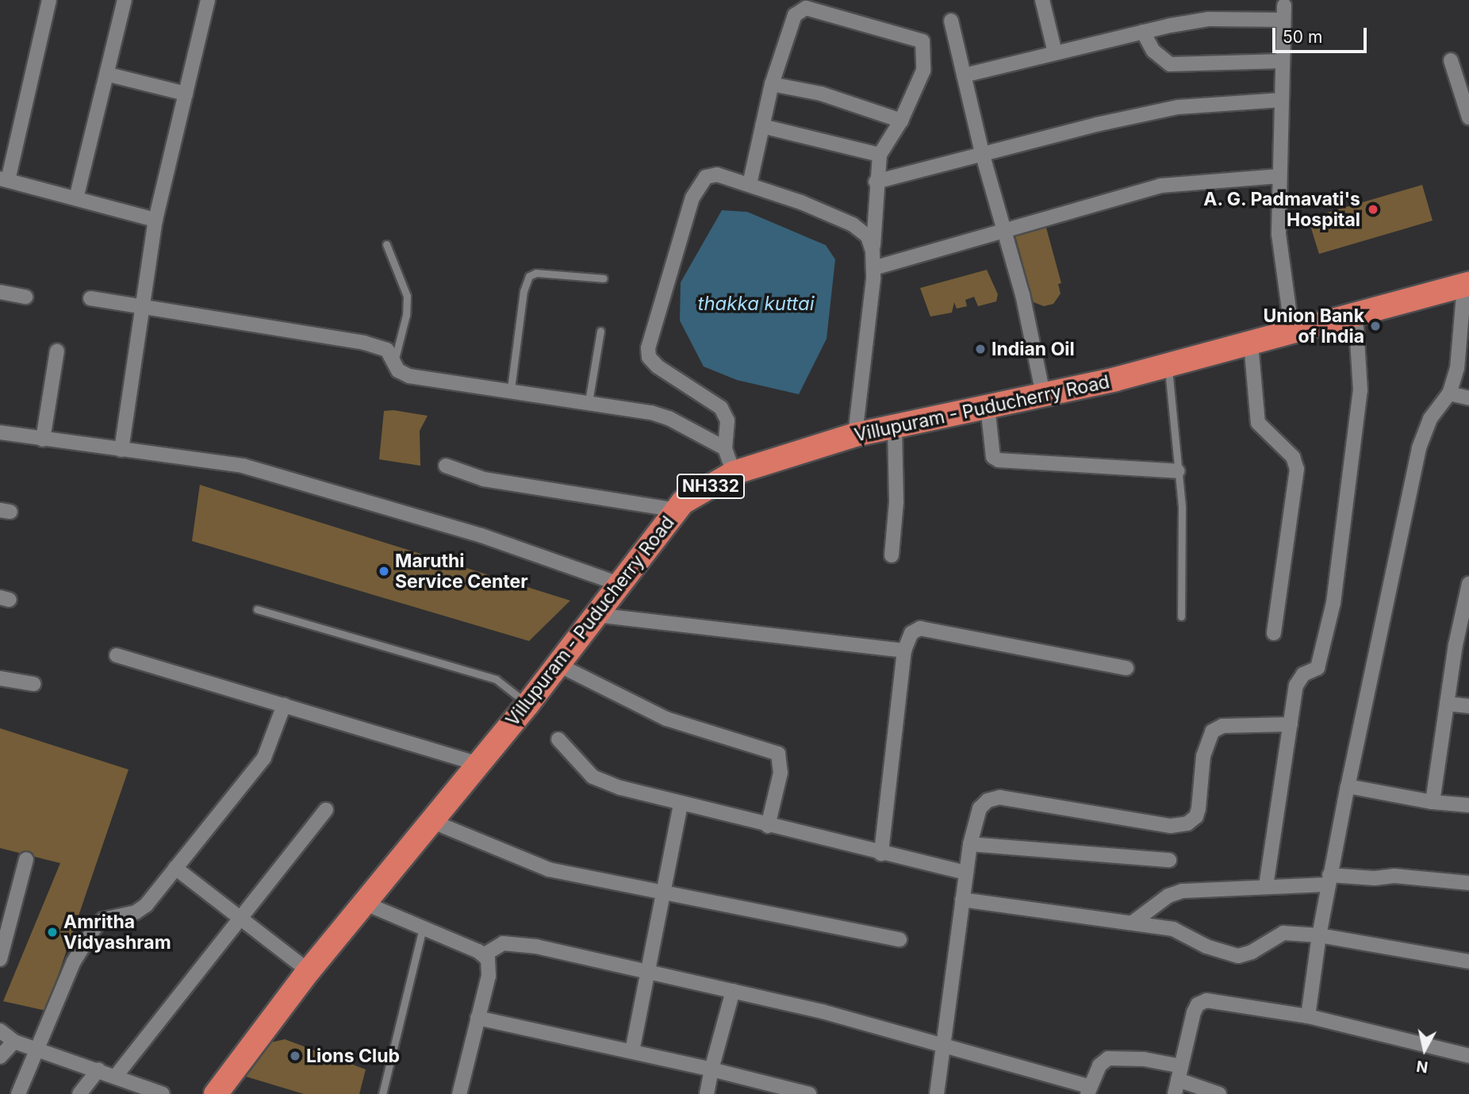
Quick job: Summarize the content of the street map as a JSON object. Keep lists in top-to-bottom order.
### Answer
{
  "streets": {
    "highway": ["Villupuram - Puducherry Road", "NH332"]
  },
  "water": ["thakka kuttai"],
  "places": [
    "A. G. Padmavati's Hospital",
    "Union Bank of India",
    "Indian Oil",
    "Maruthi Service Center",
    "Amritha Vidyashram",
    "Lions Club"
  ],
  "scale_bar": "50 m",
  "north": "bottom"
}
